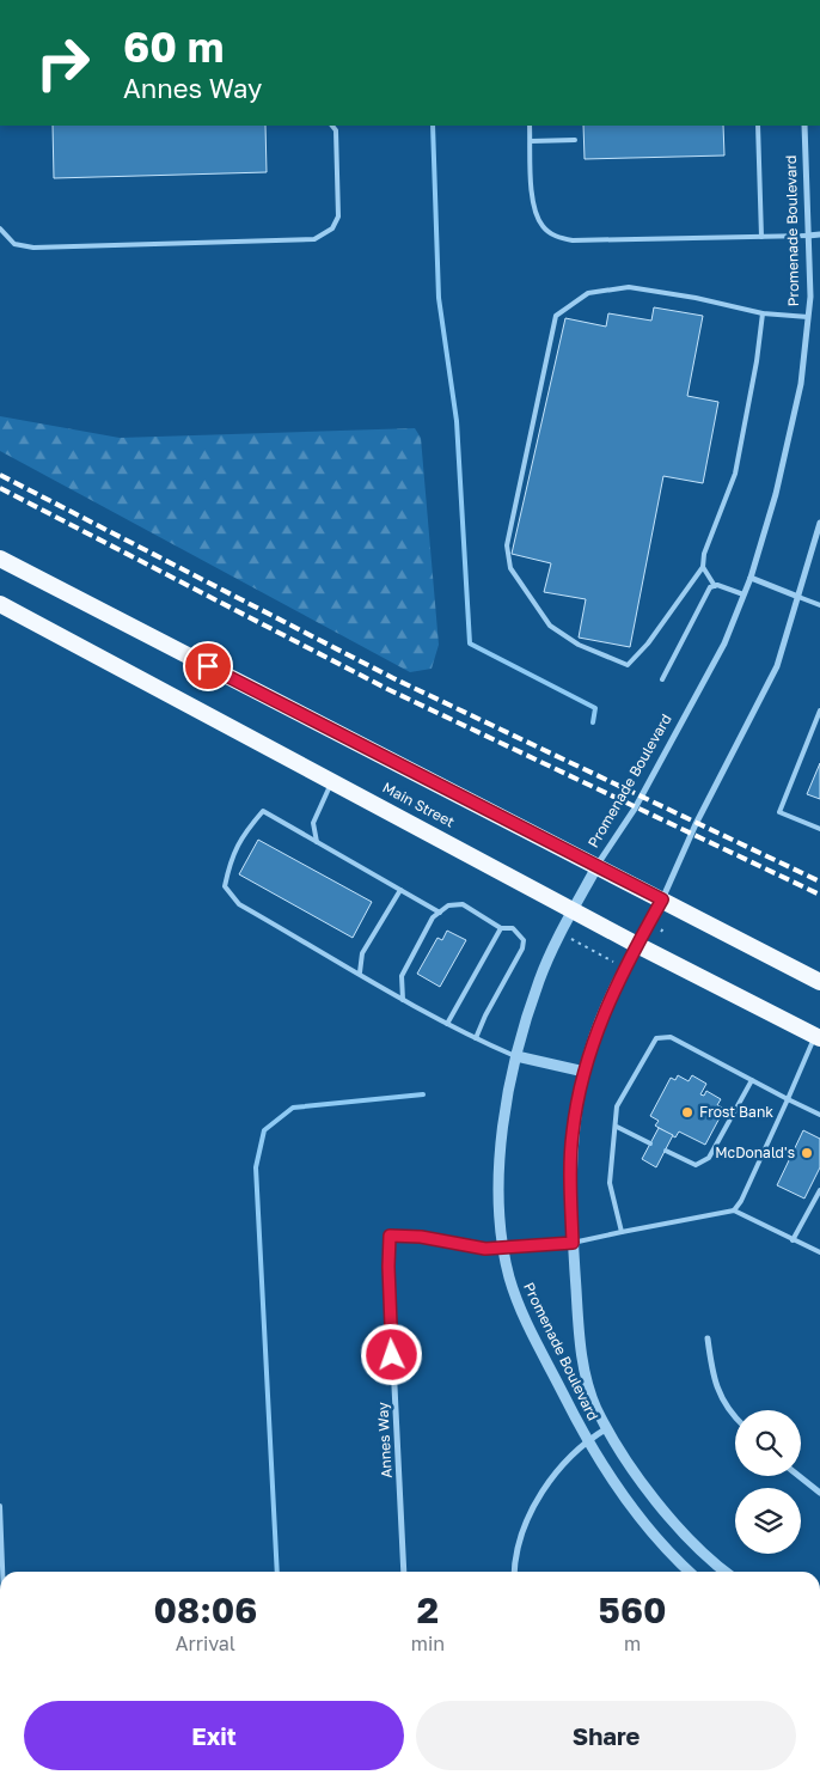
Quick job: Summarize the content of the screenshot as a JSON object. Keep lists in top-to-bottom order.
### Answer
{
  "streets": {
    "highway": ["Main Street"],
    "street": ["Promenade Boulevard", "Annes Way"]
  },
  "crossings": [
    ["Promenade Boulevard", "Main Street"],
    ["Promenade Boulevard", "Annes Way"]
  ],
  "places": ["Frost Bank", "McDonald's"],
  "page": {
    "turn": ["60 m", "Annes Way"],
    "eta": [
      "08:06",
      "Arrival",
      "2",
      "min",
      "560",
      "m"
    ],
    "buttons": ["Exit", "Share"]
  }
}
